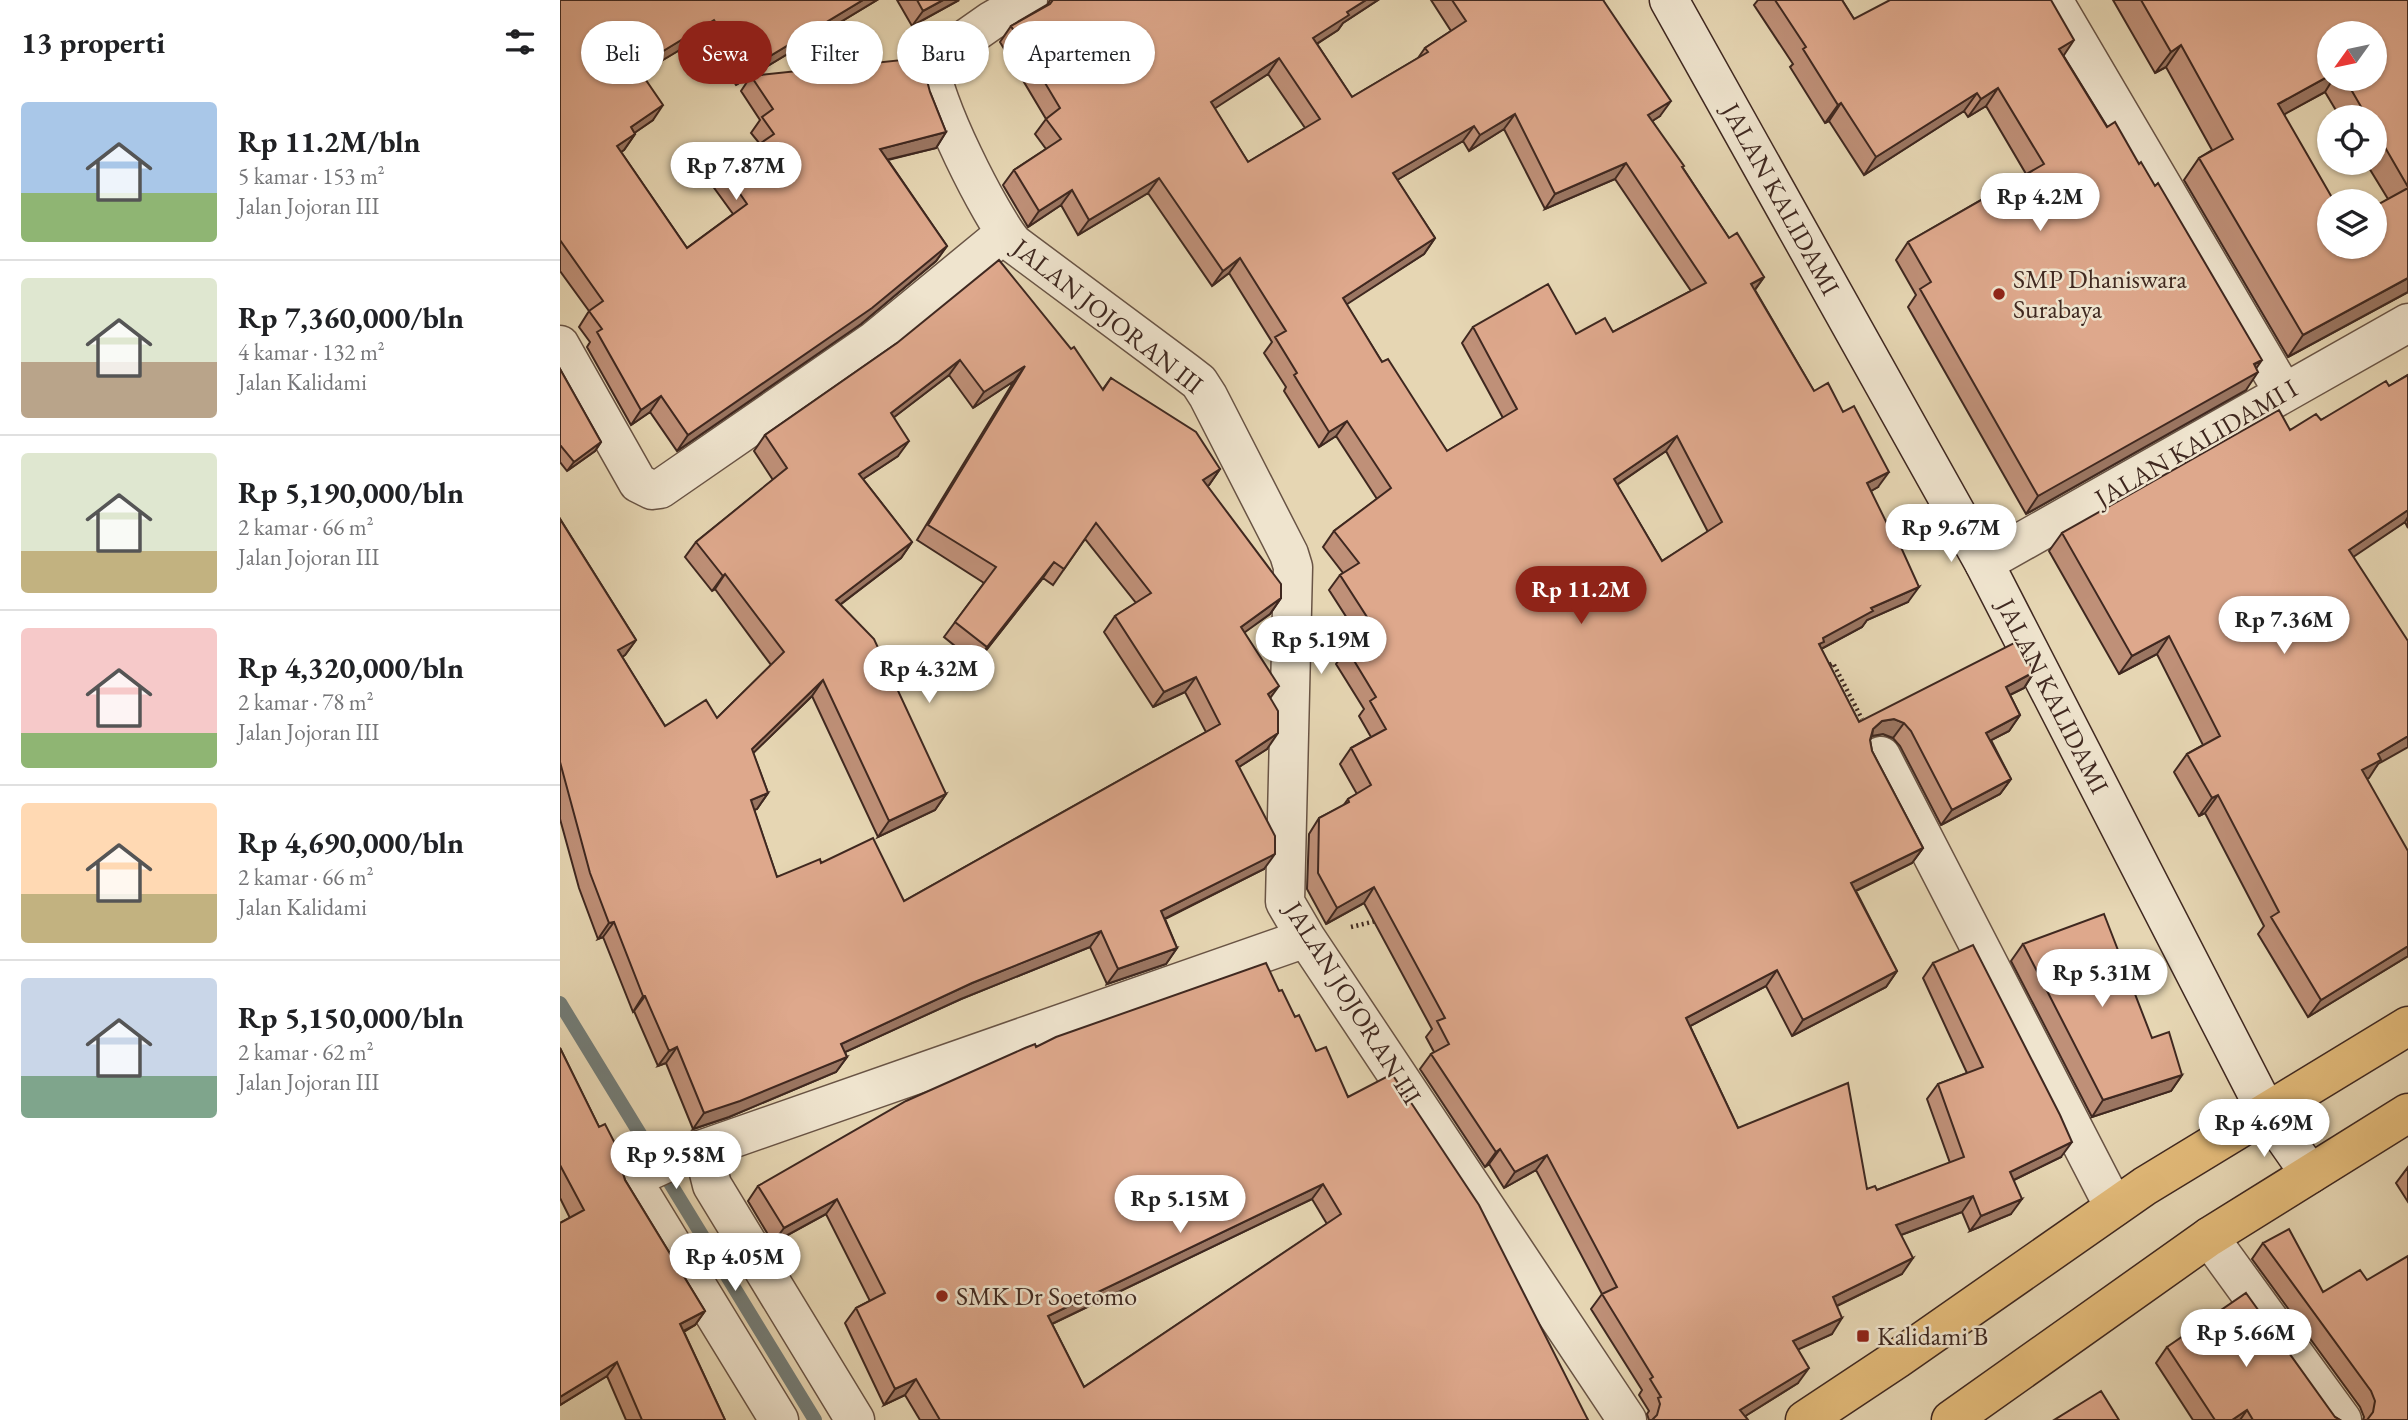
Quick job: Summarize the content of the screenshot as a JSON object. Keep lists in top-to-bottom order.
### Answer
{
  "streets": {
    "street": ["JALAN KALIDAMI", "JALAN JOJORAN III", "JALAN KALIDAMI I"]
  },
  "crossings": [
    ["JALAN KALIDAMI", "JALAN KALIDAMI I"]
  ],
  "places": {
    "other": ["SMP Dhaniswara Surabaya", "SMK Dr Soetomo"],
    "transit": ["Kalidami B"]
  },
  "north": "bottom left",
  "page": {
    "heading": "13 properti",
    "chip": [
      "Beli",
      "Sewa",
      "Filter",
      "Baru",
      "Apartemen"
    ],
    "list": [
      {
        "name": "Rp 11.2M/bln",
        "note": "5 kamar · 153 m² · Jalan Jojoran III"
      },
      {
        "name": "Rp 7,360,000/bln",
        "note": "4 kamar · 132 m² · Jalan Kalidami"
      },
      {
        "name": "Rp 5,190,000/bln",
        "note": "2 kamar · 66 m² · Jalan Jojoran III"
      },
      {
        "name": "Rp 4,320,000/bln",
        "note": "2 kamar · 78 m² · Jalan Jojoran III"
      },
      {
        "name": "Rp 4,690,000/bln",
        "note": "2 kamar · 66 m² · Jalan Kalidami"
      },
      {
        "name": "Rp 5,150,000/bln",
        "note": "2 kamar · 62 m² · Jalan Jojoran III"
      }
    ],
    "price": [
      "Rp 7.87M",
      "Rp 4.2M",
      "Rp 9.67M",
      "Rp 11.2M",
      "Rp 7.36M",
      "Rp 5.19M",
      "Rp 4.32M",
      "Rp 5.31M",
      "Rp 4.69M",
      "Rp 9.58M",
      "Rp 5.15M",
      "Rp 4.05M",
      "Rp 5.66M"
    ]
  }
}
